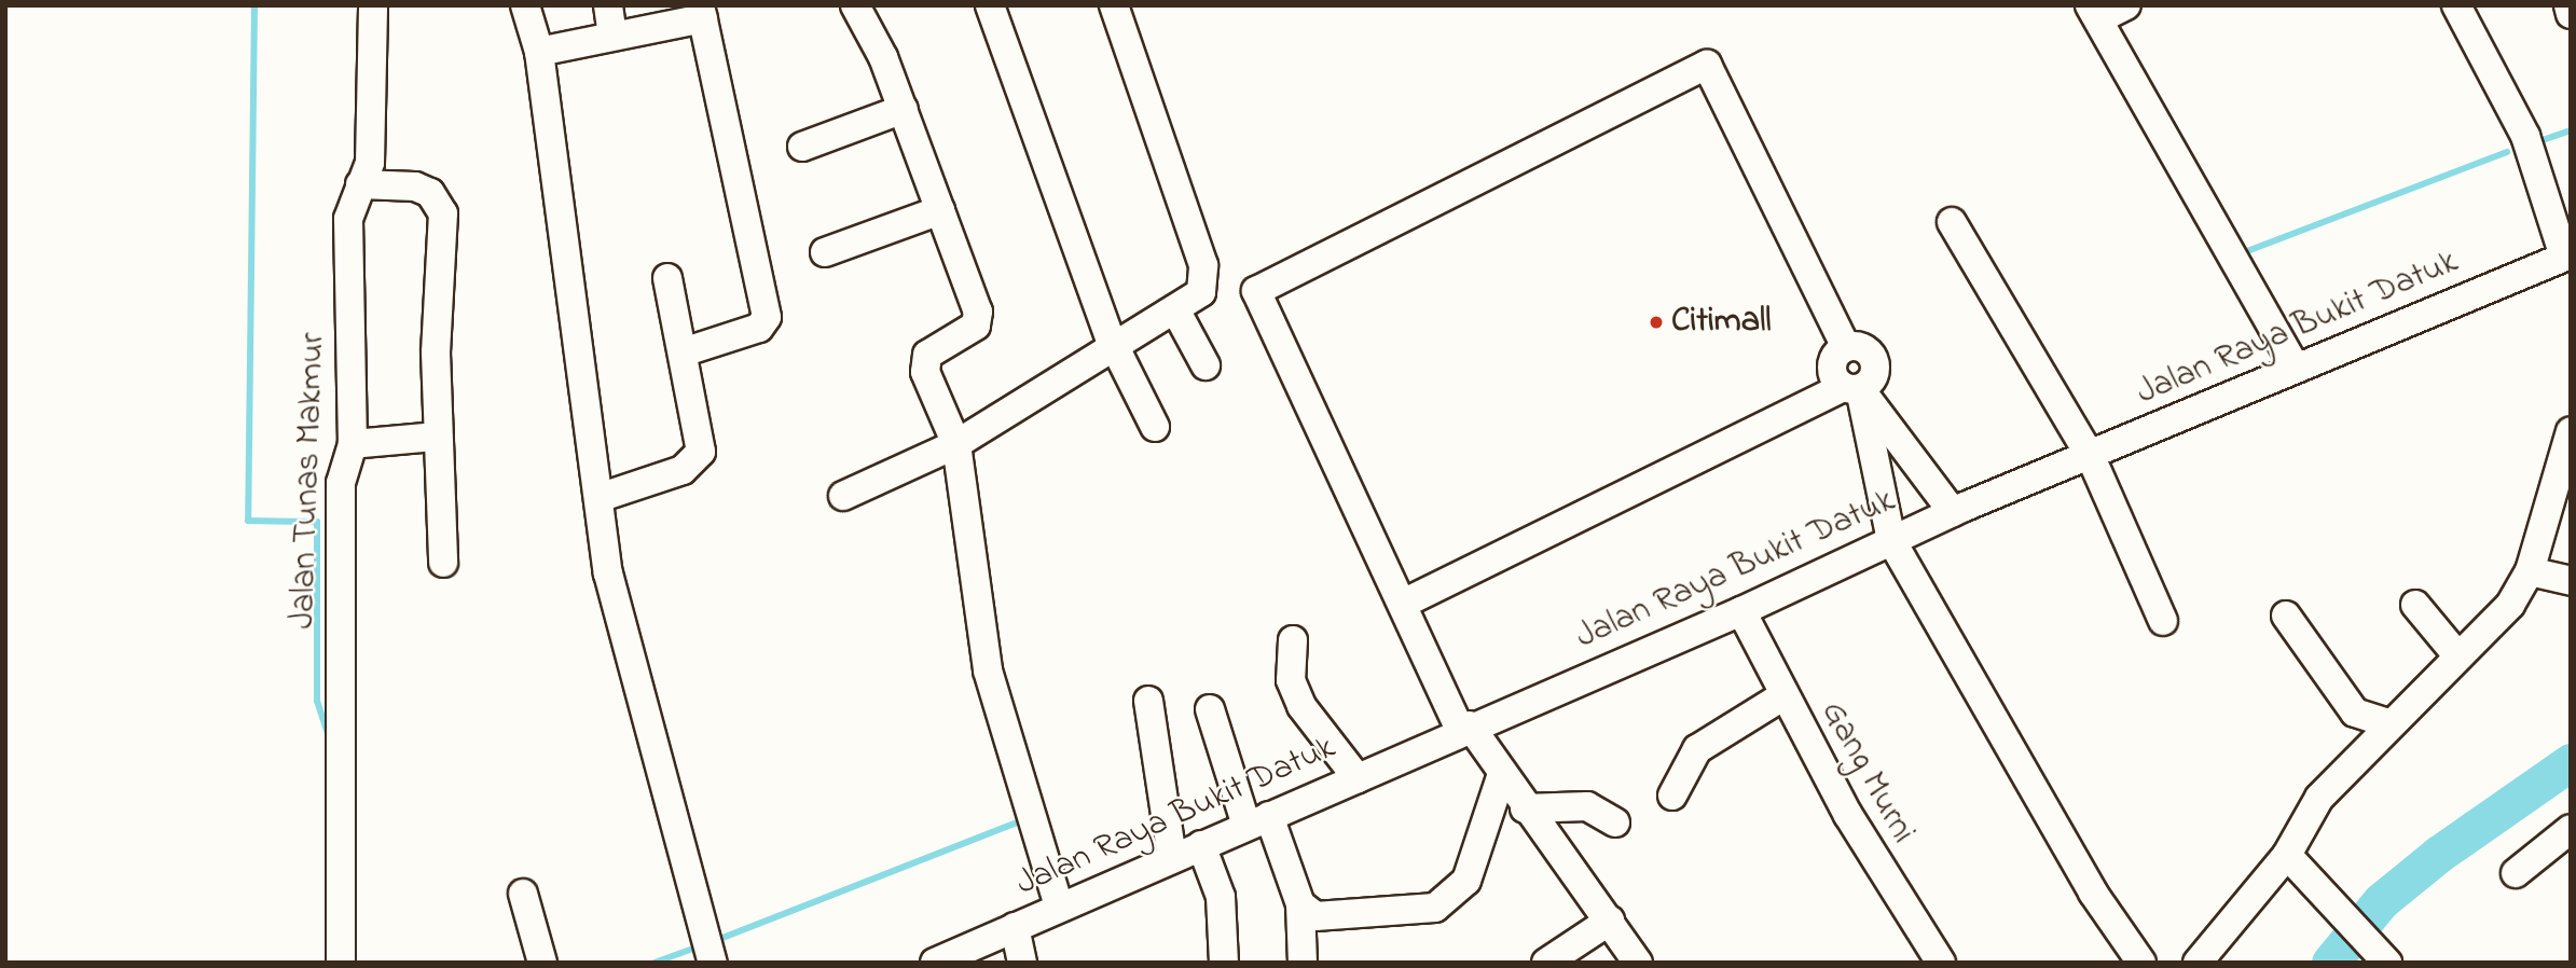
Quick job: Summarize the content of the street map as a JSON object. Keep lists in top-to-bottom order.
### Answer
{
  "streets": {
    "street": ["Jalan Raya Bukit Datuk", "Jalan Tunas Makmur", "Gang Murni"]
  },
  "crossings": [
    ["Jalan Raya Bukit Datuk", "Gang Murni"]
  ],
  "places": ["Citimall"]
}
